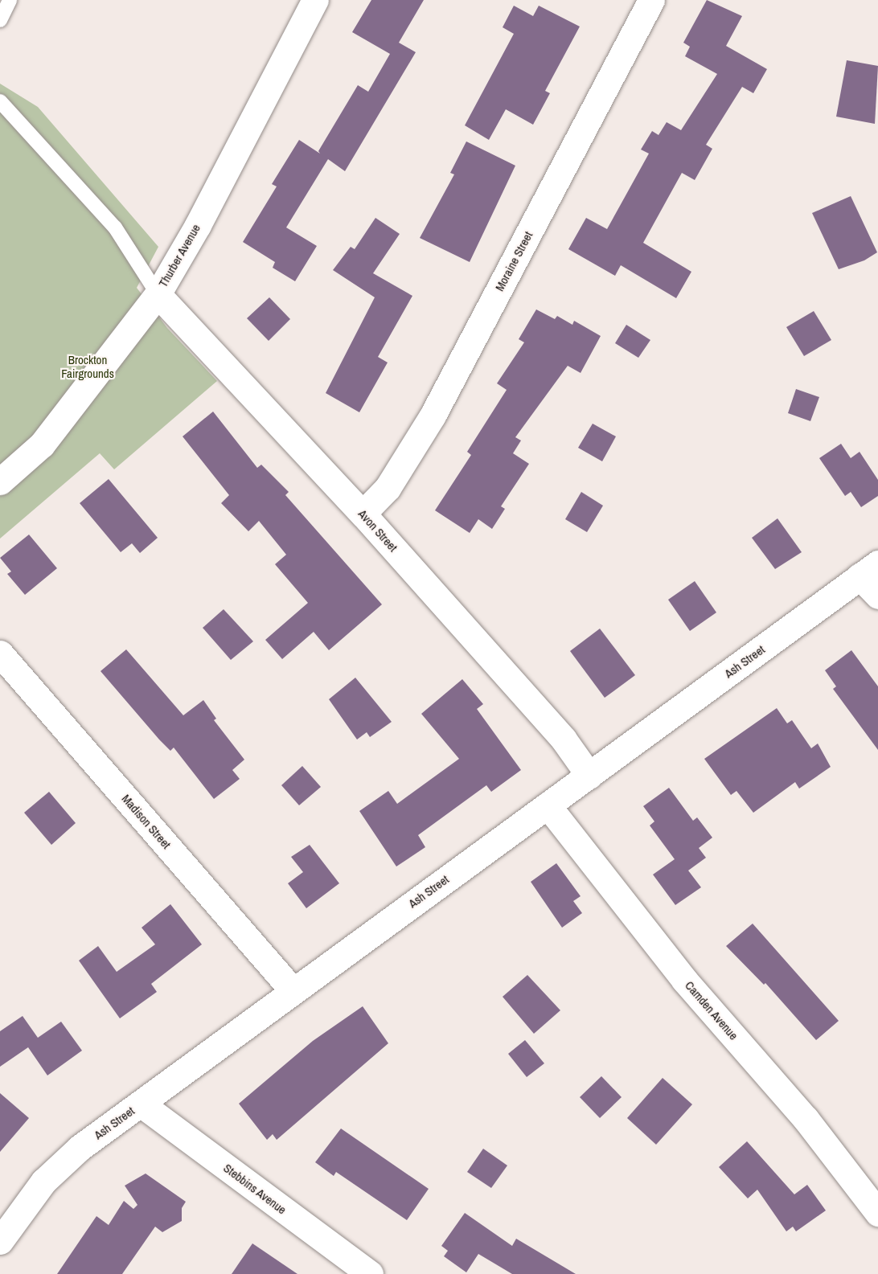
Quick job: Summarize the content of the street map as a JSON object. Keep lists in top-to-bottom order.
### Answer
{
  "streets": {
    "street": [
      "Thurber Avenue",
      "Moraine Street",
      "Avon Street",
      "Ash Street",
      "Madison Street",
      "Camden Avenue",
      "Stebbins Avenue"
    ]
  },
  "crossings": [
    ["Thurber Avenue", "Avon Street"],
    ["Moraine Street", "Avon Street"],
    ["Avon Street", "Ash Street"],
    ["Ash Street", "Madison Street"],
    ["Ash Street", "Camden Avenue"],
    ["Ash Street", "Stebbins Avenue"]
  ],
  "parks": ["Brockton Fairgrounds"]
}
